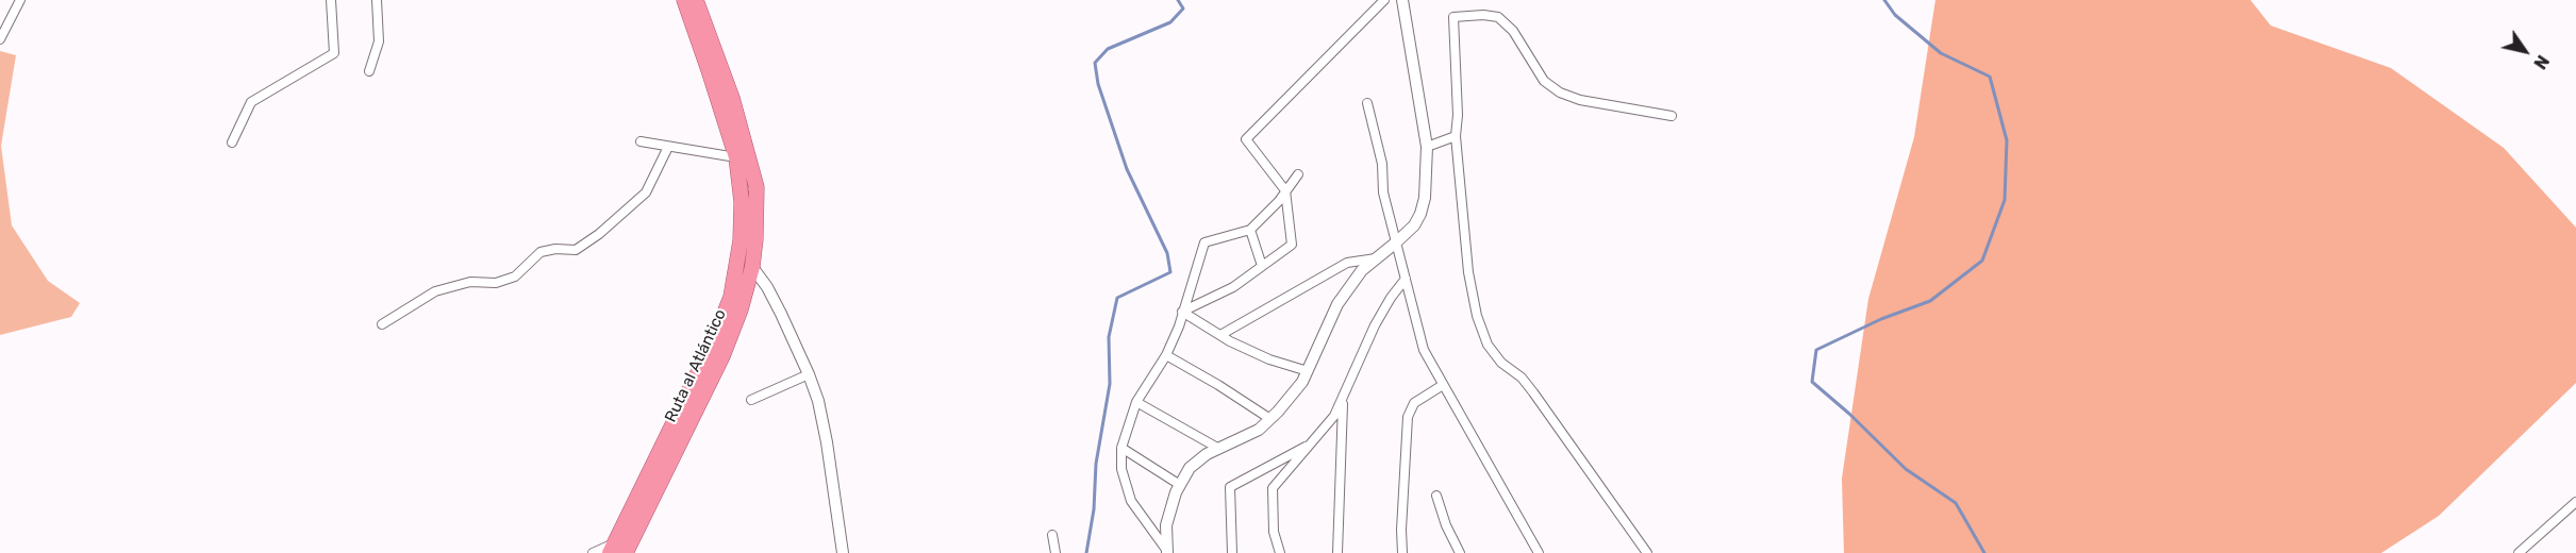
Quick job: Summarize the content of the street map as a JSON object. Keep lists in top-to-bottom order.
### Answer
{
  "streets": {
    "highway": ["Ruta al Atlántico"]
  },
  "north": "bottom right"
}
